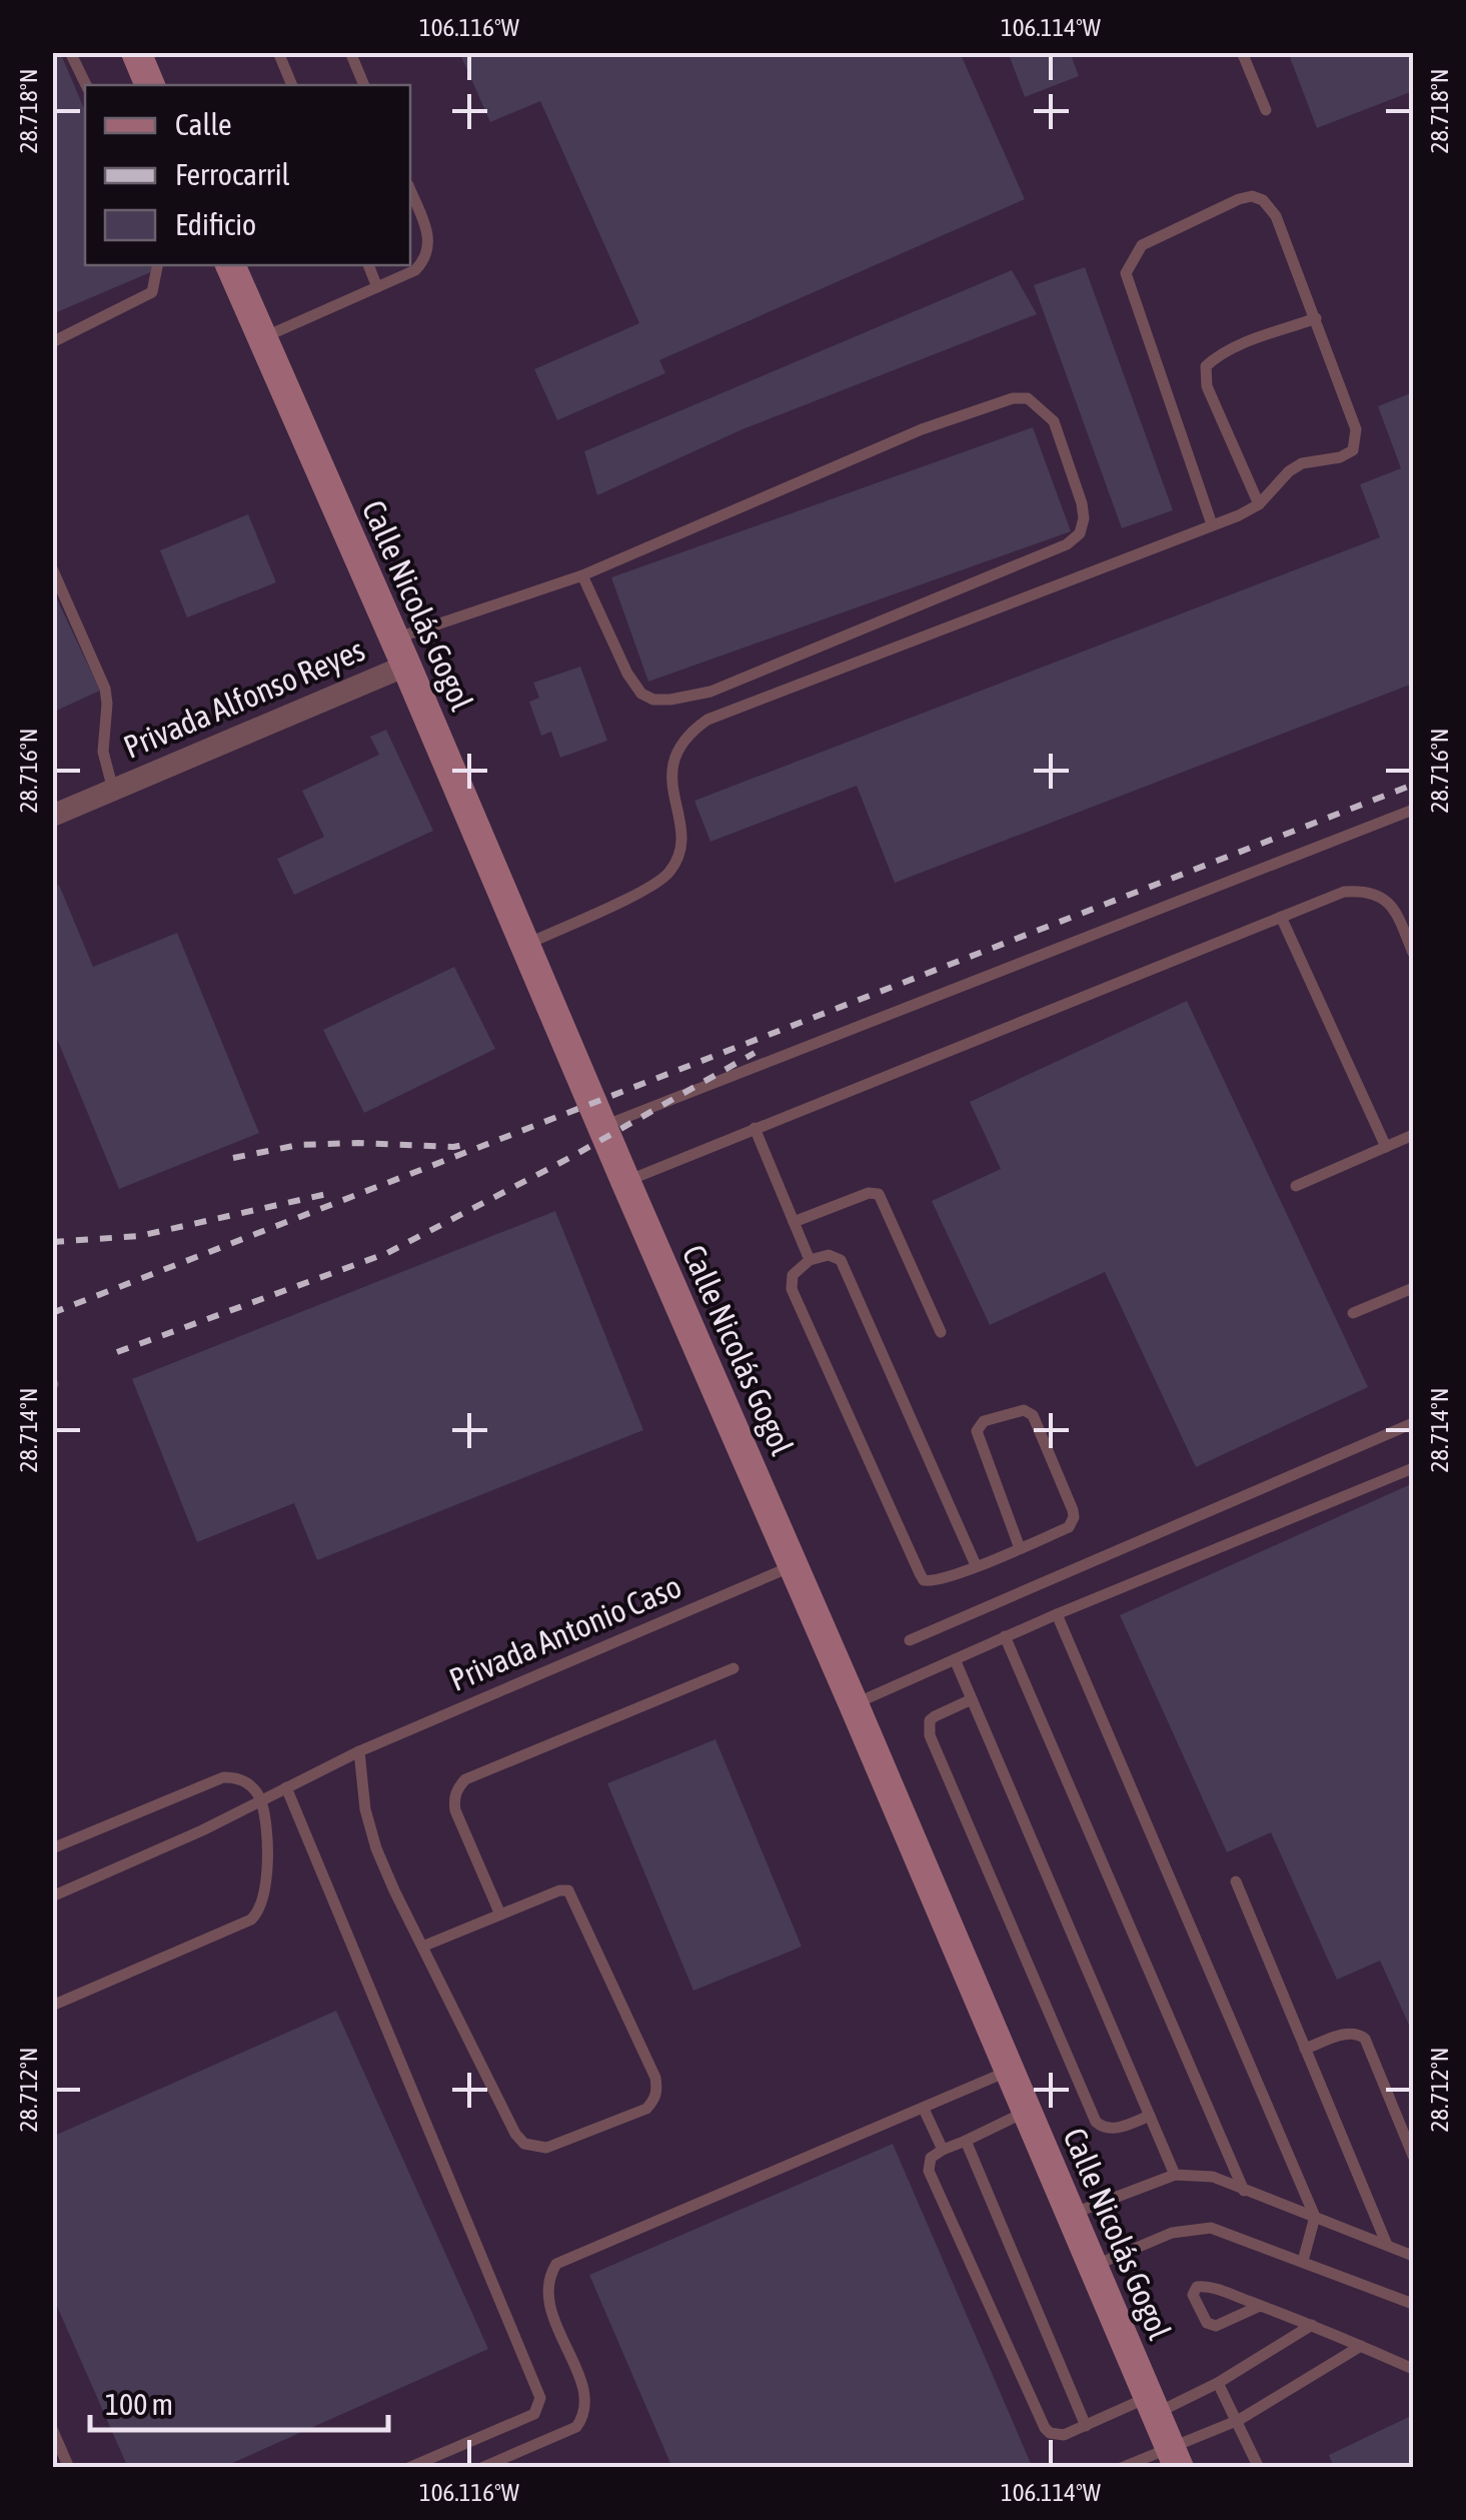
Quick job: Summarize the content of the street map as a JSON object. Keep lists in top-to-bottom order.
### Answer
{
  "streets": {
    "street": ["Calle Nicolás Gogol", "Privada Alfonso Reyes"],
    "lane": ["Privada Antonio Caso"]
  },
  "crossings": [
    ["Calle Nicolás Gogol", "Privada Alfonso Reyes"],
    ["Calle Nicolás Gogol", "Privada Antonio Caso"]
  ],
  "legend": ["Calle", "Ferrocarril", "Edificio"],
  "scale_bar": "100 m",
  "coordinates": [
    "106.116°W",
    "106.114°W",
    "28.718°N",
    "28.716°N",
    "28.714°N",
    "28.712°N"
  ]
}
